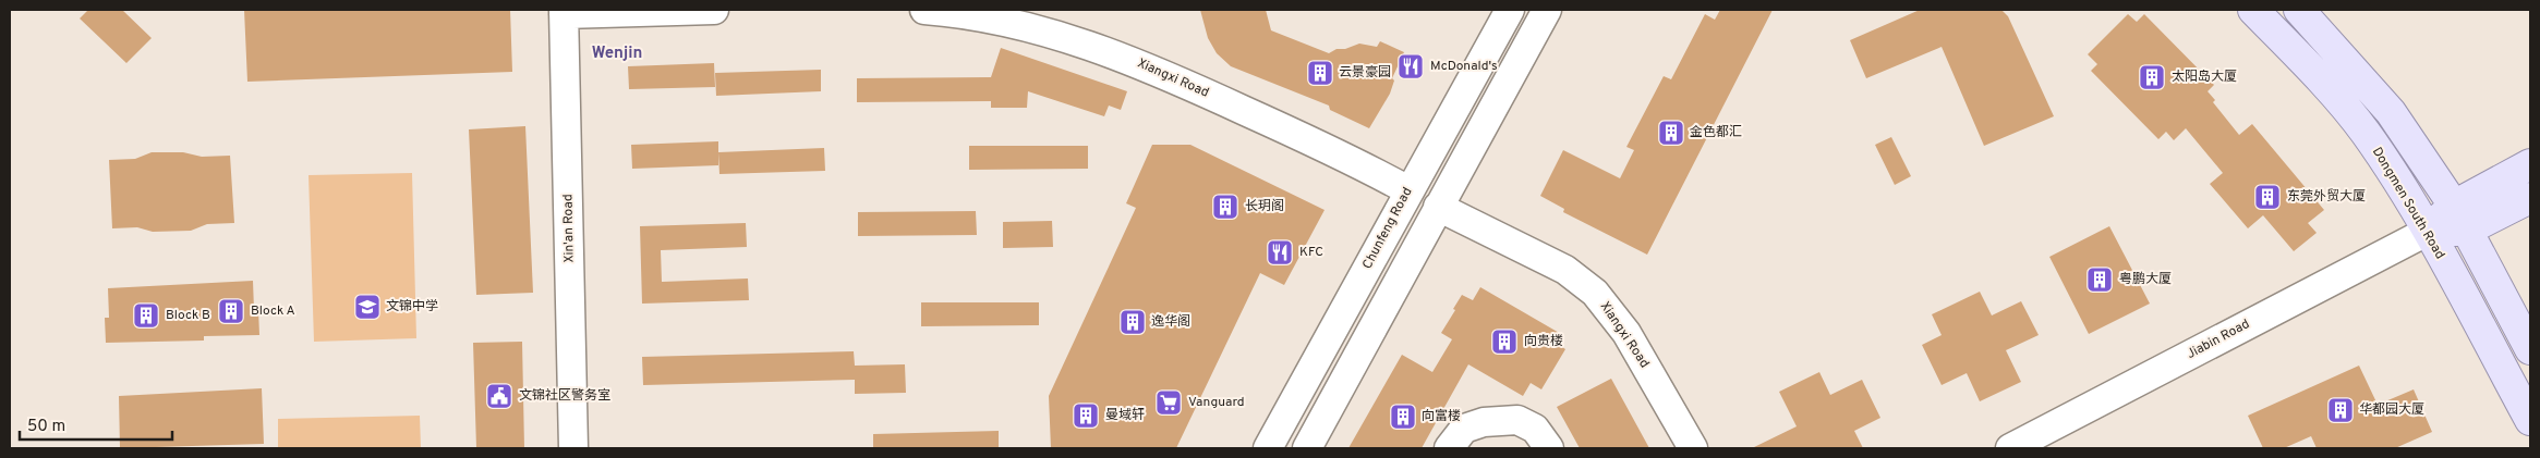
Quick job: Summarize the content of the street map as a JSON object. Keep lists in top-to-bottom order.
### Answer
{
  "streets": {
    "main road": ["Dongmen South Road", "Jiabin Road"],
    "street": ["Xiangxi Road", "Xin'an Road", "Chunfeng Road"]
  },
  "crossings": [
    ["Xiangxi Road", "Chunfeng Road"],
    ["Dongmen South Road", "Jiabin Road"]
  ],
  "districts": ["Wenjin"],
  "places": {
    "restaurant": ["McDonald's", "KFC"],
    "building": [
      "云景豪园",
      "太阳岛大厦",
      "金色都汇",
      "东莞外贸大厦",
      "长玥阁",
      "粤鹏大厦",
      "Block A",
      "Block B",
      "逸华阁",
      "向贵楼",
      "华都园大厦",
      "曼域轩",
      "向富楼"
    ],
    "school or university": ["文锦中学"],
    "public building": ["文锦社区警务室"],
    "supermarket": ["Vanguard"]
  },
  "scale_bar": "50 m"
}
